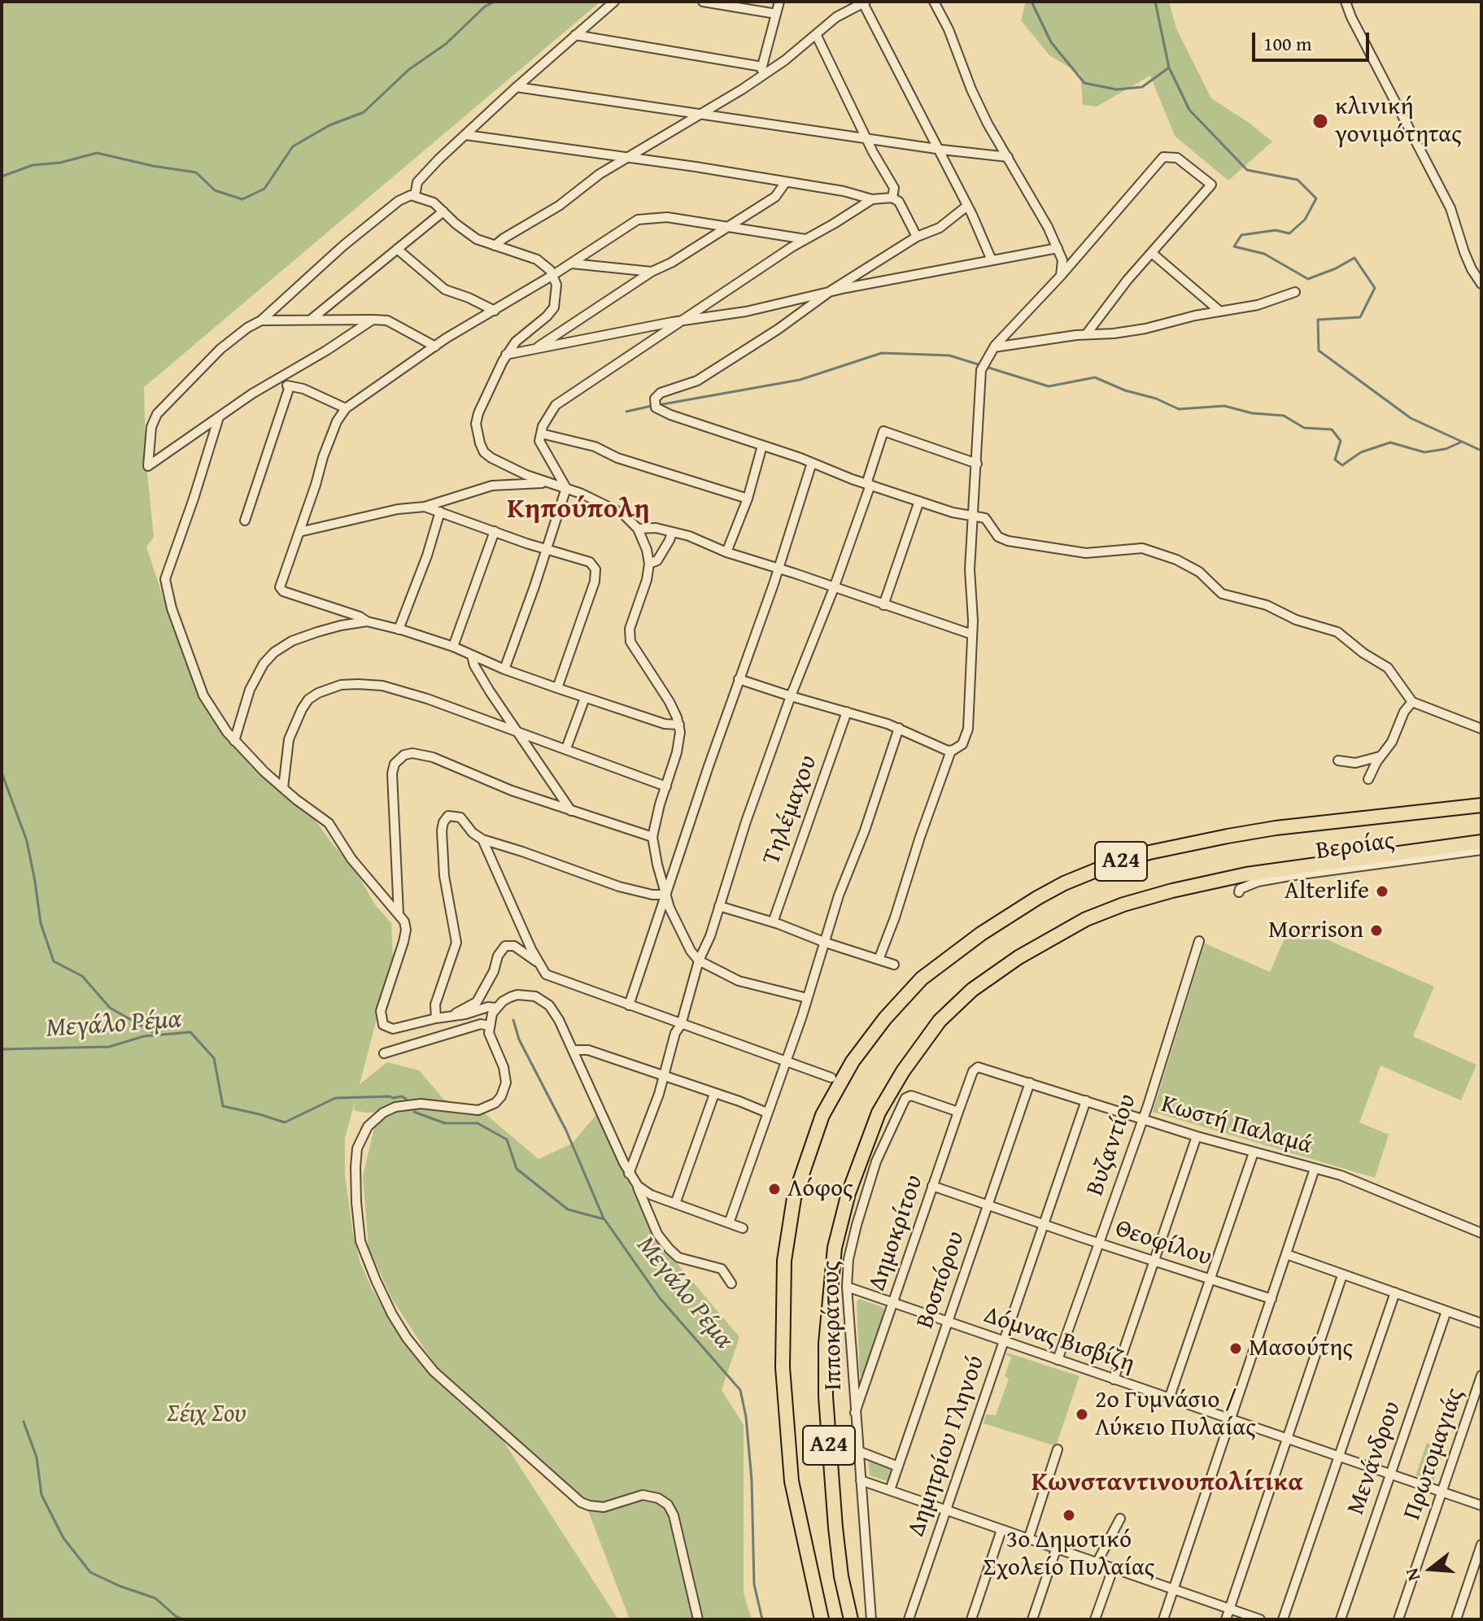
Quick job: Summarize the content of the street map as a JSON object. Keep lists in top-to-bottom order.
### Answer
{
  "streets": {
    "highway": ["Α24"],
    "street": [
      "Τηλέμαχου",
      "Βεροίας",
      "Κωστή Παλαμά",
      "Βυζαντίου",
      "Δημοκρίτου",
      "Θεοφίλου",
      "Βοσπόρου",
      "Ιπποκράτους",
      "Δόμνας Βισβίζη",
      "Δημητρίου Γληνού",
      "Πρωτομαγιάς",
      "Μενάνδρου"
    ]
  },
  "crossings": [
    ["Κωστή Παλαμά", "Βυζαντίου"],
    ["Κωστή Παλαμά", "Δημοκρίτου"],
    ["Κωστή Παλαμά", "Βοσπόρου"],
    ["Κωστή Παλαμά", "Δημητρίου Γληνού"],
    ["Βυζαντίου", "Θεοφίλου"],
    ["Βυζαντίου", "Δόμνας Βισβίζη"],
    ["Δημοκρίτου", "Θεοφίλου"],
    ["Δημοκρίτου", "Ιπποκράτους"],
    ["Δημοκρίτου", "Δόμνας Βισβίζη"],
    ["Θεοφίλου", "Βοσπόρου"],
    ["Θεοφίλου", "Δημητρίου Γληνού"],
    ["Βοσπόρου", "Δόμνας Βισβίζη"],
    ["Ιπποκράτους", "Δόμνας Βισβίζη"],
    ["Δόμνας Βισβίζη", "Δημητρίου Γληνού"],
    ["Δόμνας Βισβίζη", "Πρωτομαγιάς"],
    ["Δόμνας Βισβίζη", "Μενάνδρου"]
  ],
  "districts": ["Κηπούπολη", "Κωνσταντινουπολίτικα"],
  "water": ["Μεγάλο Ρέμα"],
  "parks": ["Σέιχ Σου"],
  "places": [
    "κλινική γονιμότητας",
    "Alterlife",
    "Morrison",
    "Λόφος",
    "Μασούτης",
    "2o Γυμνάσιο / Λύκειο Πυλαίας",
    "3ο Δημοτικό Σχολείο Πυλαίας"
  ],
  "scale_bar": "100 m",
  "north": "left"
}
